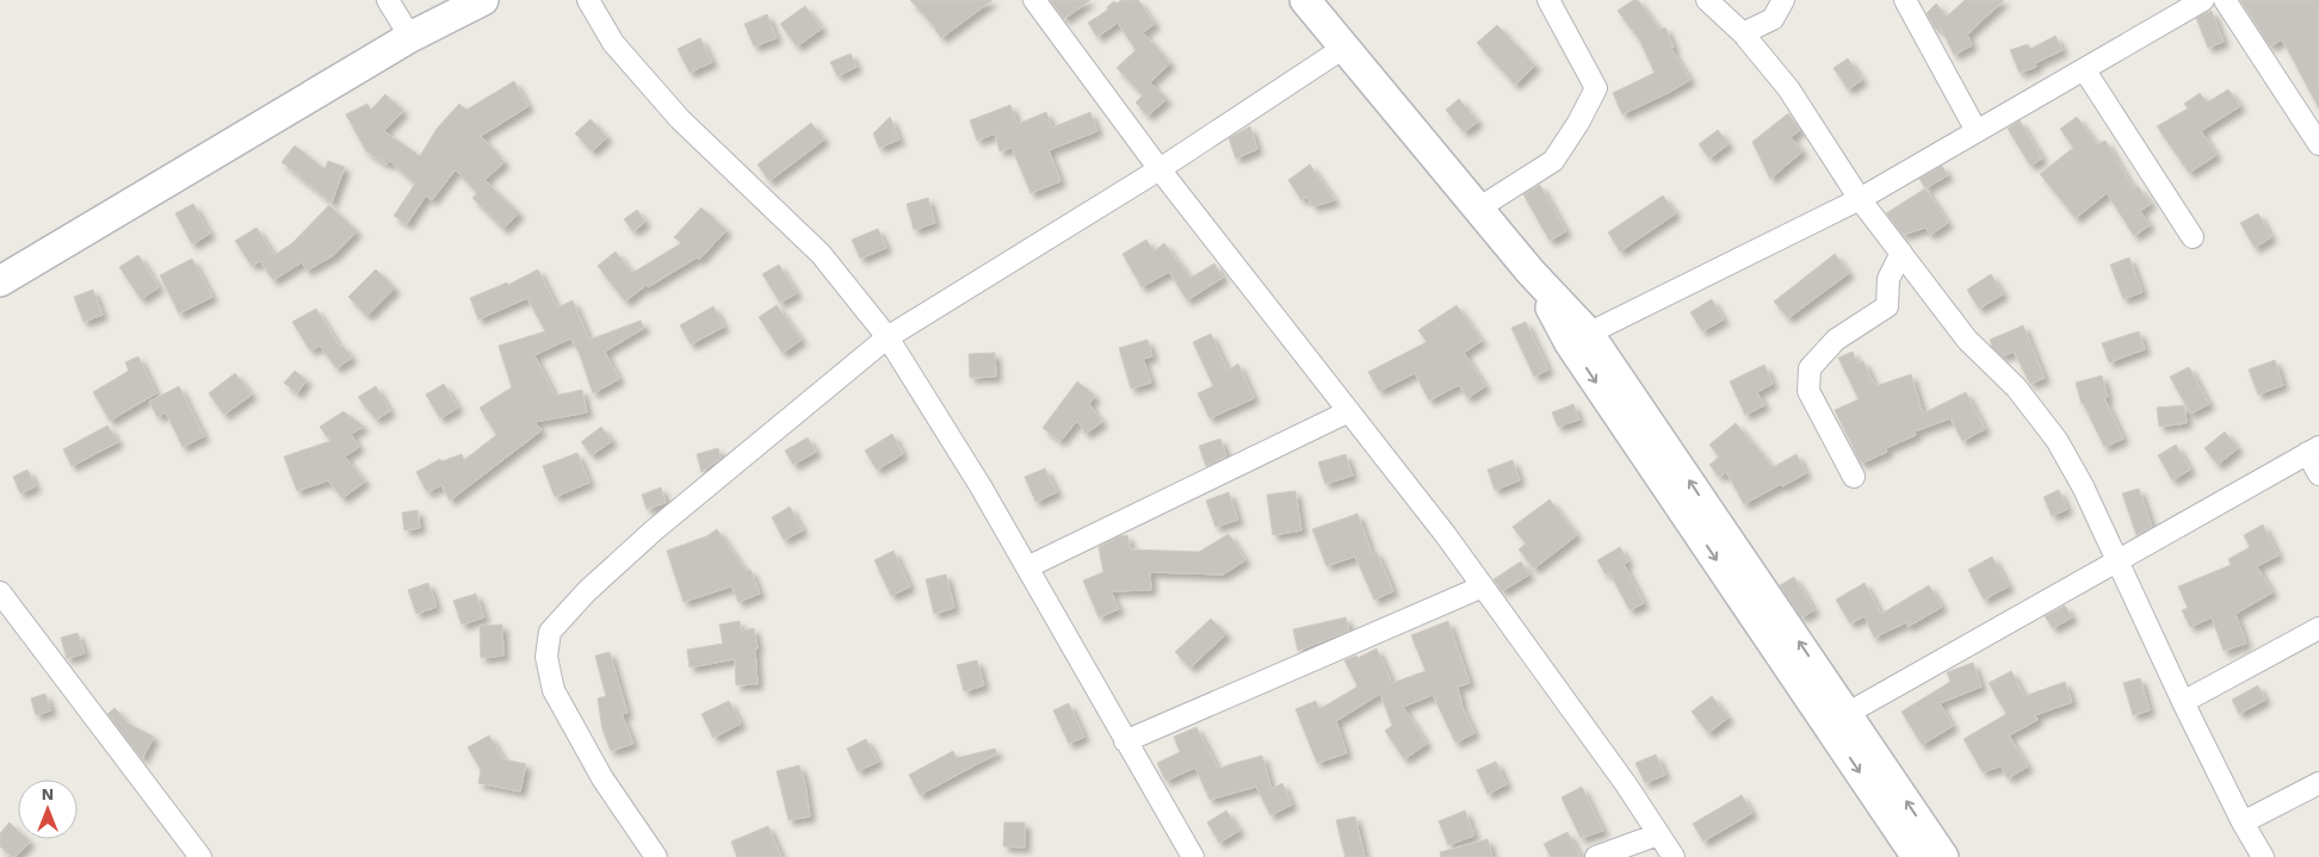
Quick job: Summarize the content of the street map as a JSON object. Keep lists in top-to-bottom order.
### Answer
{
  "north": "top"
}
